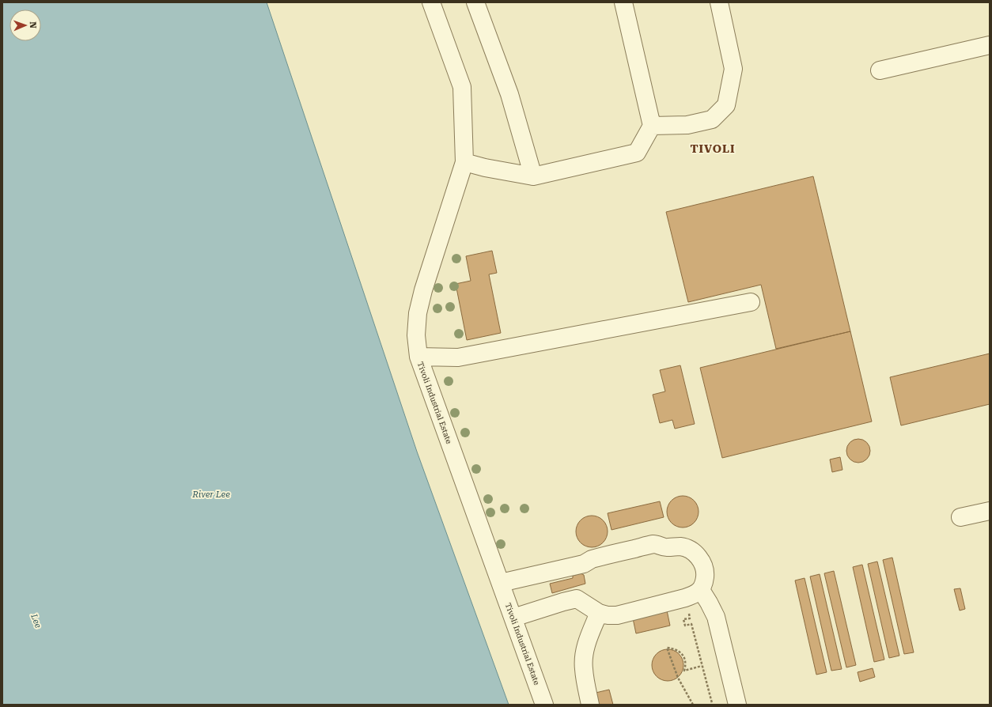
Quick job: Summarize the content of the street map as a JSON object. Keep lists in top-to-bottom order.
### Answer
{
  "streets": {
    "lane": ["Tivoli Industrial Estate"]
  },
  "districts": ["TIVOLI"],
  "water": ["River Lee", "Lee"],
  "north": "right"
}
